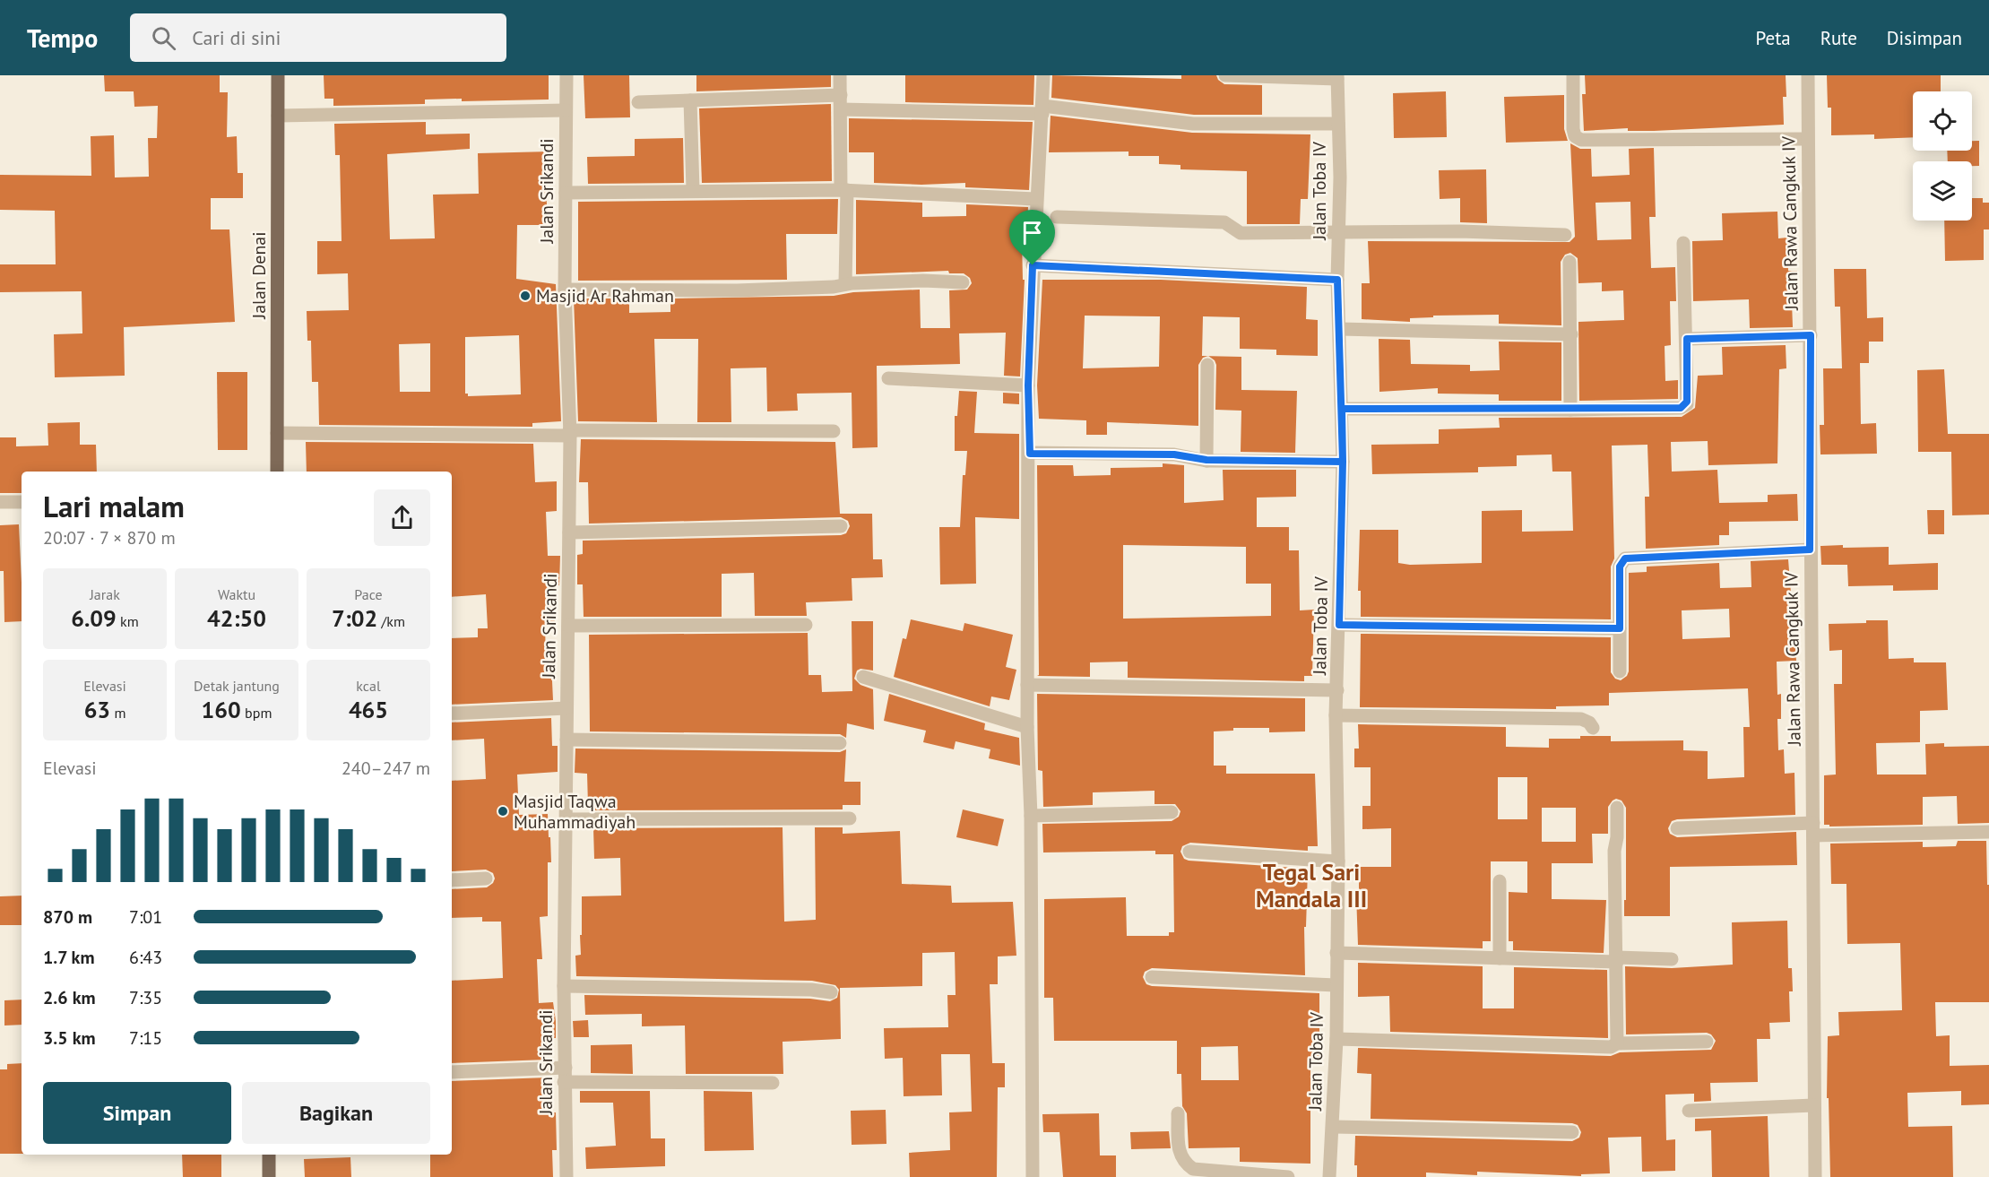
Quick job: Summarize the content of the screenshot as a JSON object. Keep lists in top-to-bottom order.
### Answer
{
  "streets": {
    "main road": ["Jalan Denai"],
    "street": ["Jalan Srikandi", "Jalan Toba IV", "Jalan Rawa Cangkuk IV"]
  },
  "districts": ["Tegal Sari Mandala III"],
  "places": ["Masjid Ar Rahman", "Masjid Taqwa Muhammadiyah"],
  "page": {
    "header": "Tempo",
    "search": "Cari di sini",
    "nav": ["Peta", "Rute", "Disimpan"],
    "heading": ["Lari malam", "20:07 · 7 × 870 m"],
    "stats": [
      ["Jarak", "6.09 km"],
      ["Waktu", "42:50"],
      ["Pace", "7:02 /km"],
      ["Elevasi", "63 m"],
      ["Detak jantung", "160 bpm"],
      ["kcal", "465"]
    ],
    "chart": ["Elevasi", "240–247 m"],
    "list": [
      {
        "name": "870 m",
        "note": "7:01"
      },
      {
        "name": "1.7 km",
        "note": "6:43"
      },
      {
        "name": "2.6 km",
        "note": "7:35"
      },
      {
        "name": "3.5 km",
        "note": "7:15"
      }
    ],
    "buttons": ["Simpan", "Bagikan"]
  }
}
